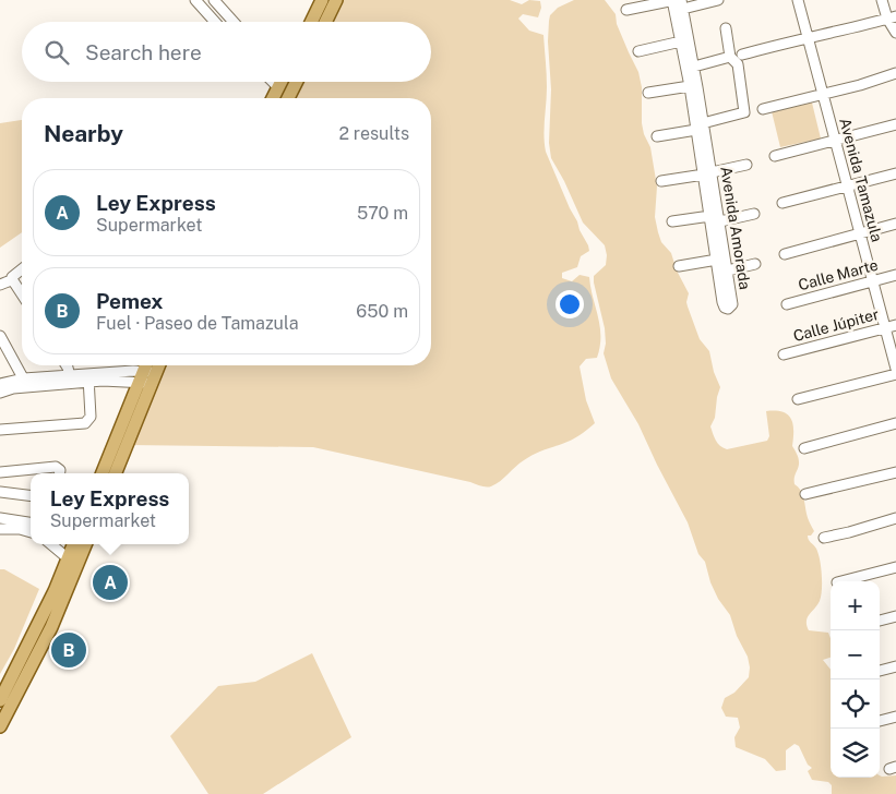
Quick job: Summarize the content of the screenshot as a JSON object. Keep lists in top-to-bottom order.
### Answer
{
  "streets": {
    "street": [
      "Avenida Tamazula",
      "Avenida Amorada",
      "Calle Marte",
      "Calle Júpiter"
    ]
  },
  "crossings": [
    ["Avenida Tamazula", "Calle Marte"],
    ["Avenida Tamazula", "Calle Júpiter"]
  ],
  "page": {
    "search": "Search here",
    "heading": ["Nearby", "2 results"],
    "list": [
      {
        "mark": "A",
        "name": "Ley Express",
        "note": "Supermarket",
        "value": "570 m"
      },
      {
        "mark": "B",
        "name": "Pemex",
        "note": "Fuel · Paseo de Tamazula",
        "value": "650 m"
      }
    ],
    "popup": ["Ley Express", "Supermarket"],
    "pins": ["A", "B"],
    "map_buttons": ["+", "−"]
  }
}
